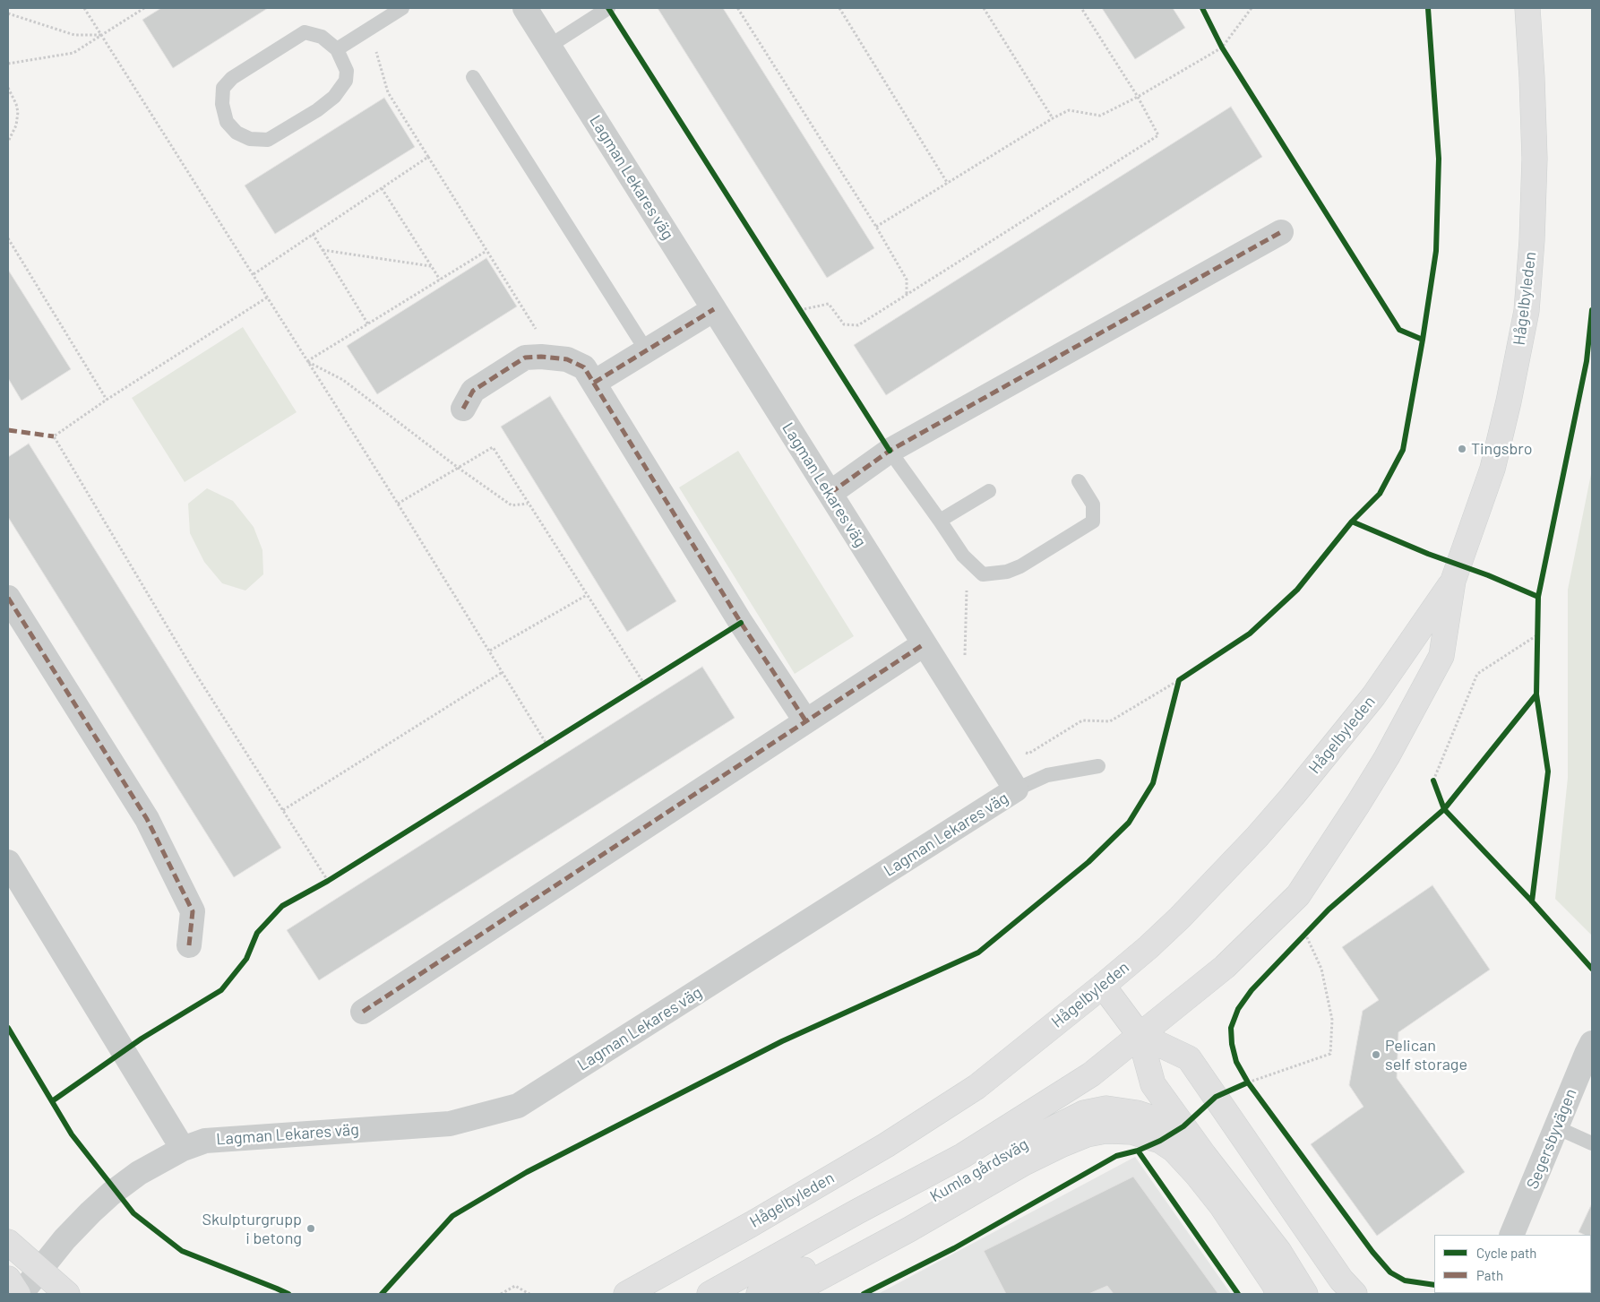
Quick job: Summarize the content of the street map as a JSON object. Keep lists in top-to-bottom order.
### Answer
{
  "streets": {
    "main road": ["Hågelbyleden", "Kumla gårdsväg"],
    "street": ["Lagman Lekares väg", "Segersbyvägen"]
  },
  "crossings": [
    ["Hågelbyleden", "Kumla gårdsväg"]
  ],
  "places": ["Tingsbro", "Pelican self storage", "Skulpturgrupp i betong"],
  "legend": ["Cycle path", "Path"]
}
